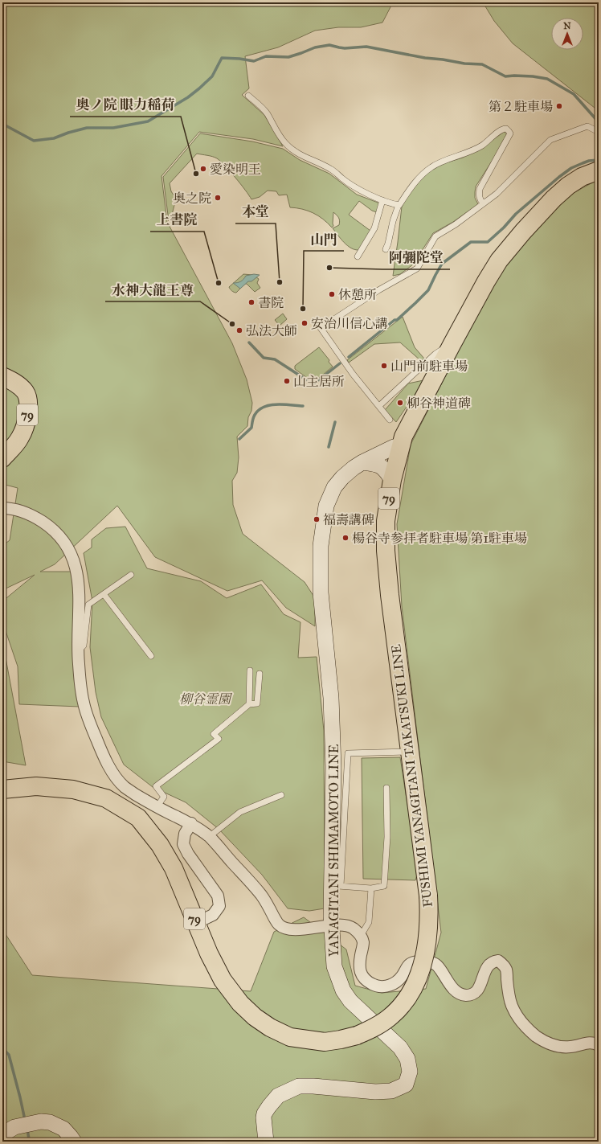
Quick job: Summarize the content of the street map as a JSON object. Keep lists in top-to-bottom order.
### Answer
{
  "streets": {
    "main road": ["79", "FUSHIMI YANAGITANI TAKATSUKI LINE", "YANAGITANI SHIMAMOTO LINE"]
  },
  "crossings": [
    ["FUSHIMI YANAGITANI TAKATSUKI LINE", "YANAGITANI SHIMAMOTO LINE"]
  ],
  "parks": ["柳谷霊園"],
  "places": [
    "第２駐車場",
    "愛染明王",
    "奥ノ院 眼力稲荷",
    "奥之院",
    "阿彌陀堂",
    "本堂",
    "上書院",
    "休憩所",
    "書院",
    "山門",
    "安治川信心講",
    "水神大龍王尊",
    "弘法大師",
    "山門前駐車場",
    "山主居所",
    "柳谷神道碑",
    "福壽講碑",
    "楊谷寺参拝者駐車場 第1駐車場"
  ],
  "north": "top"
}
